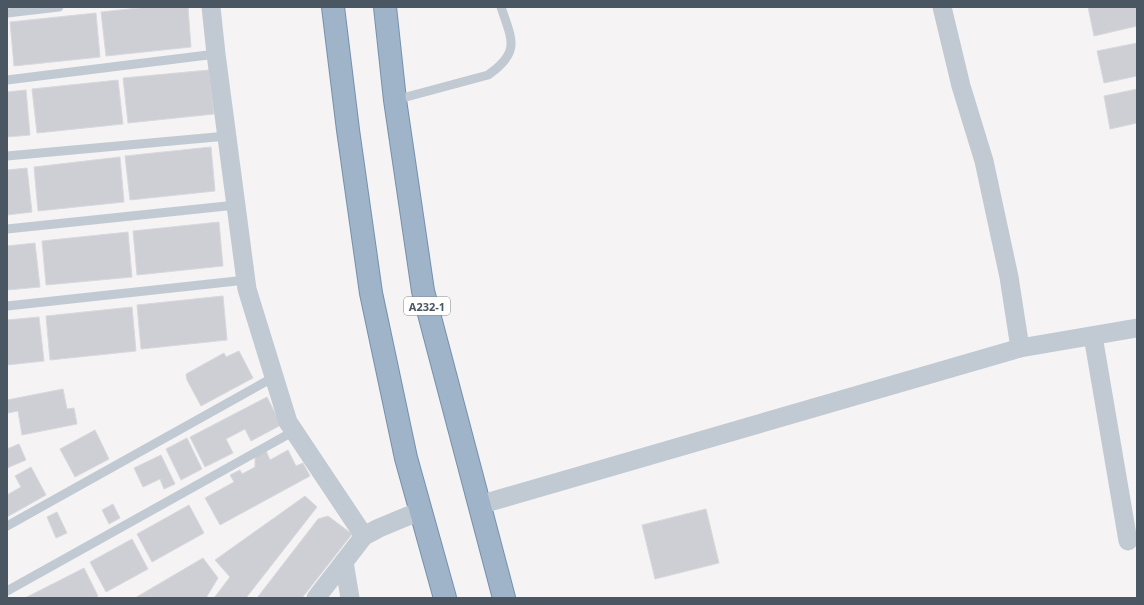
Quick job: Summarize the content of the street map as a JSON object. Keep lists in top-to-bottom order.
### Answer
{
  "streets": {
    "highway": ["A232-1"]
  }
}
